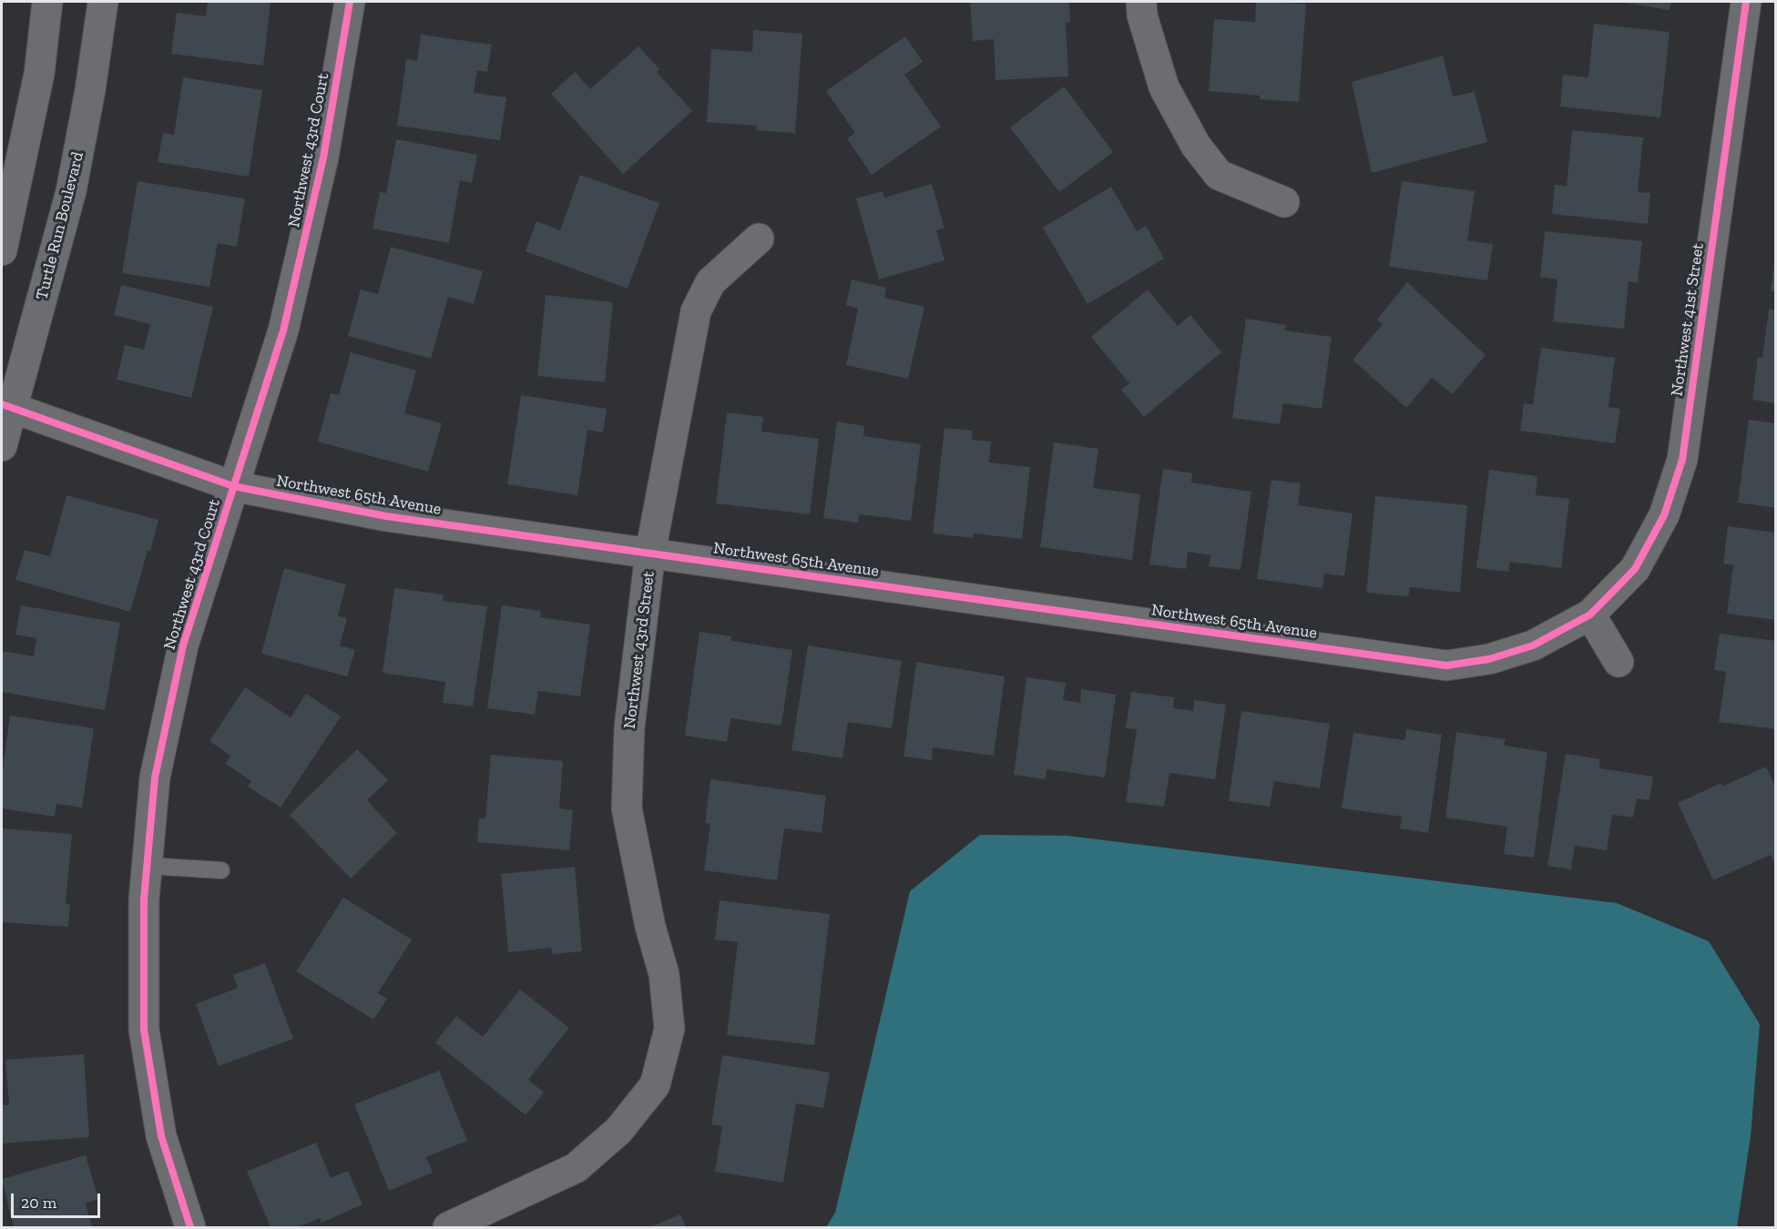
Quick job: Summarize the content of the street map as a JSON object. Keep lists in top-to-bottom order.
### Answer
{
  "streets": {
    "street": [
      "Northwest 43rd Court",
      "Turtle Run Boulevard",
      "Northwest 41st Street",
      "Northwest 65th Avenue",
      "Northwest 43rd Street"
    ]
  },
  "crossings": [
    ["Northwest 43rd Court", "Northwest 65th Avenue"],
    ["Turtle Run Boulevard", "Northwest 65th Avenue"],
    ["Northwest 41st Street", "Northwest 65th Avenue"],
    ["Northwest 65th Avenue", "Northwest 43rd Street"]
  ],
  "scale_bar": "20 m"
}
